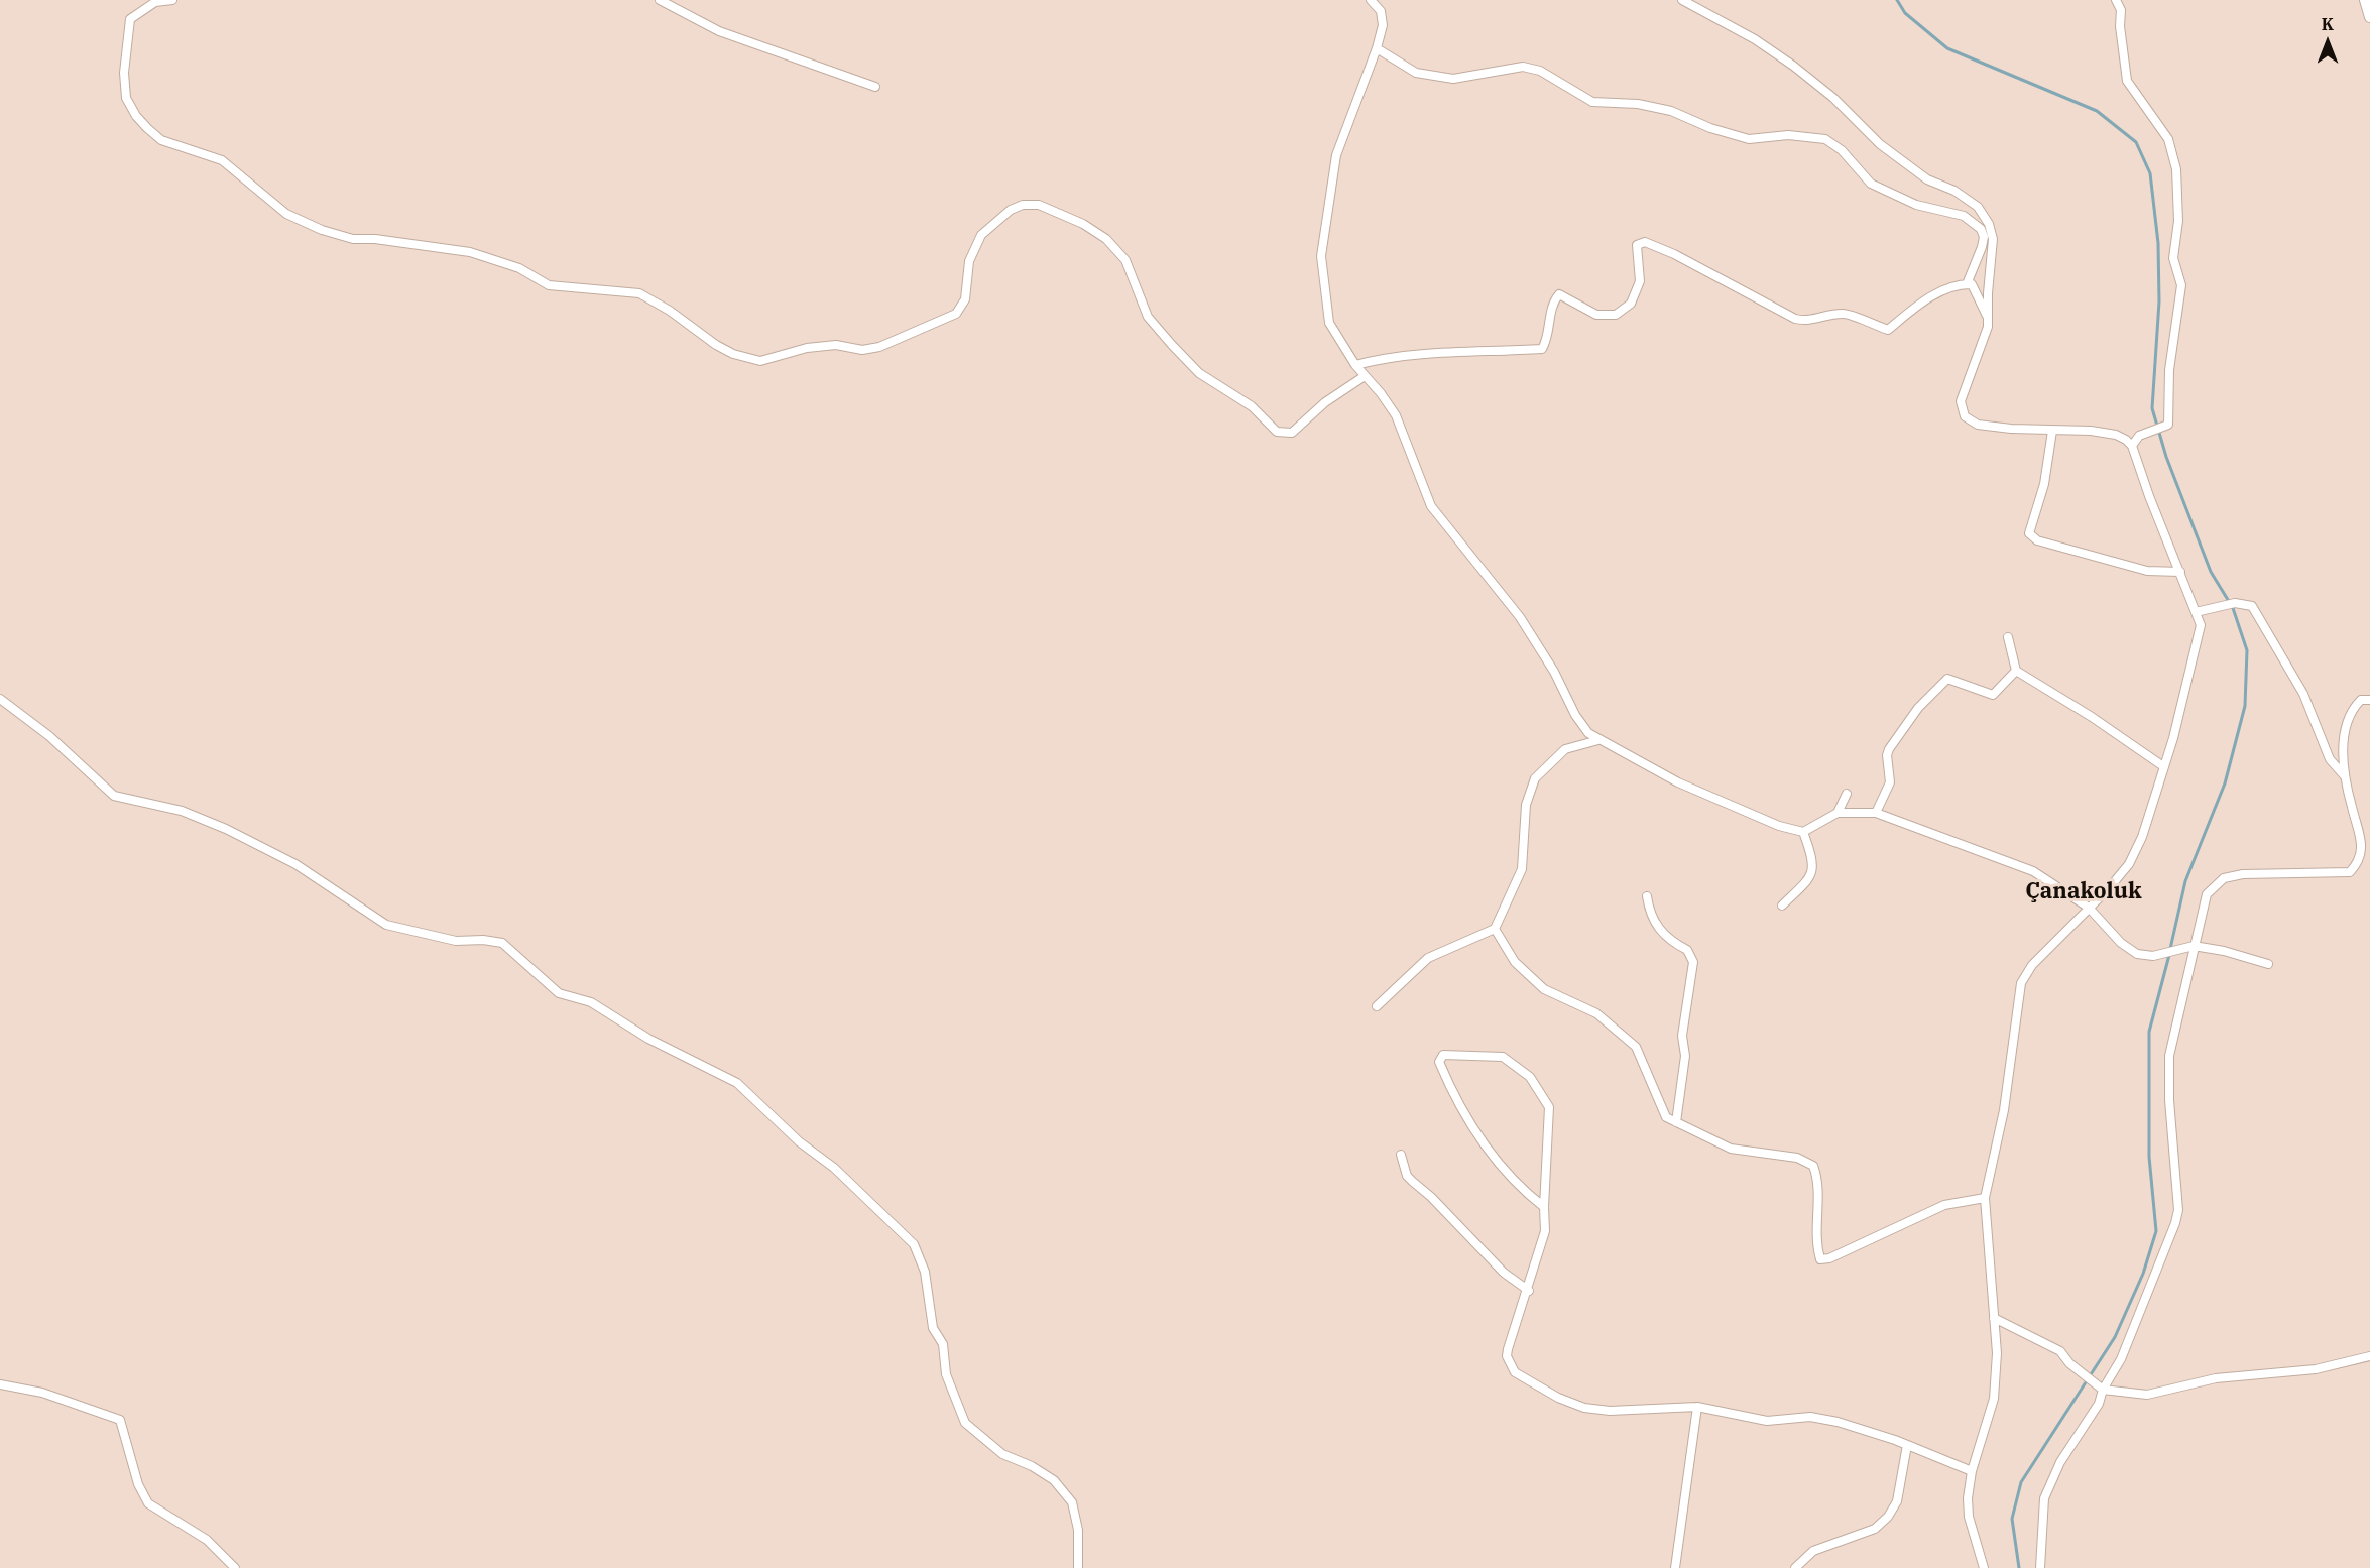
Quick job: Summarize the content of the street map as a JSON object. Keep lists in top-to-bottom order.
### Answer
{
  "districts": ["Çanakoluk"],
  "north": "top"
}
